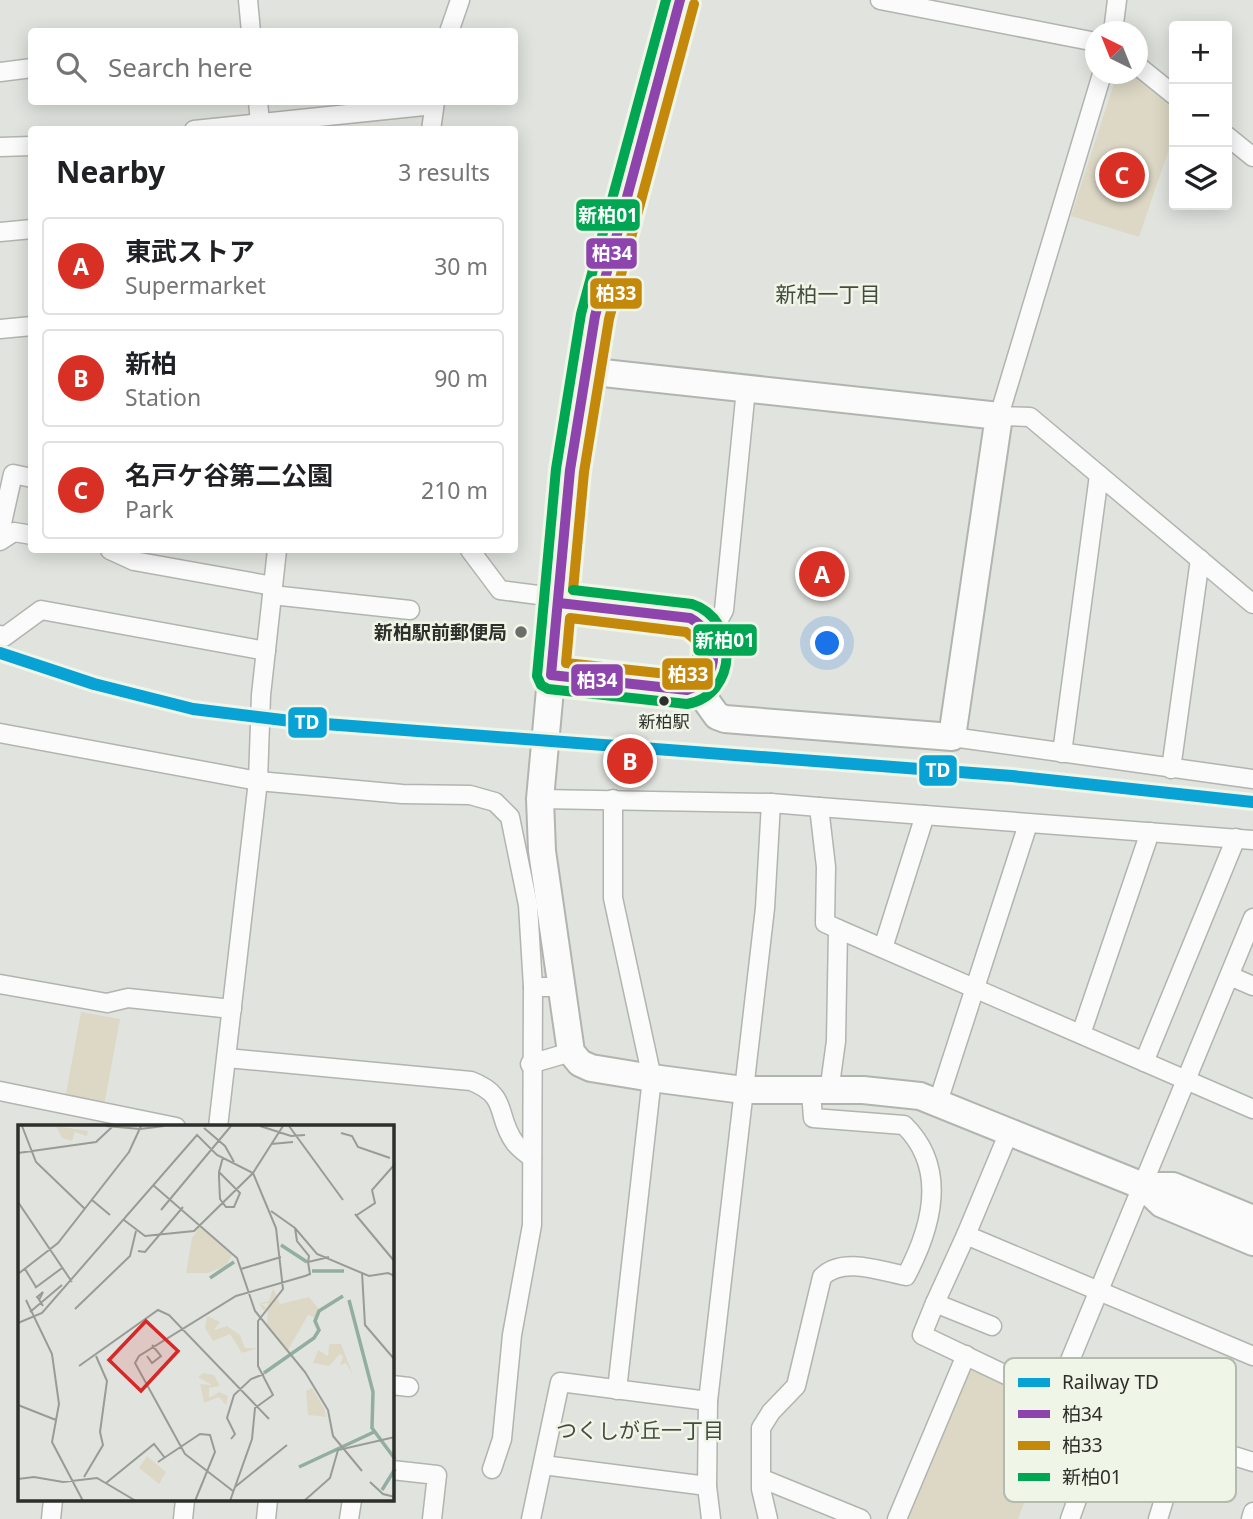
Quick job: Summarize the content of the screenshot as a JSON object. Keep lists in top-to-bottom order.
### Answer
{
  "districts": ["新柏一丁目", "つくしが丘一丁目"],
  "places": ["新柏駅前郵便局", "新柏駅"],
  "lines": [
    "transit line 柏34",
    "transit line 新柏01",
    "transit line 柏33",
    "rail line TD"
  ],
  "legend": [
    "Railway TD",
    "柏34",
    "柏33",
    "新柏01"
  ],
  "north": "top left",
  "page": {
    "map_buttons": ["+", "−"],
    "search": "Search here",
    "heading": ["Nearby", "3 results"],
    "pins": ["C", "A", "B"],
    "list": [
      {
        "mark": "A",
        "name": "東武ストア",
        "note": "Supermarket",
        "value": "30 m"
      },
      {
        "mark": "B",
        "name": "新柏",
        "note": "Station",
        "value": "90 m"
      },
      {
        "mark": "C",
        "name": "名戸ケ谷第二公園",
        "note": "Park",
        "value": "210 m"
      }
    ]
  }
}
